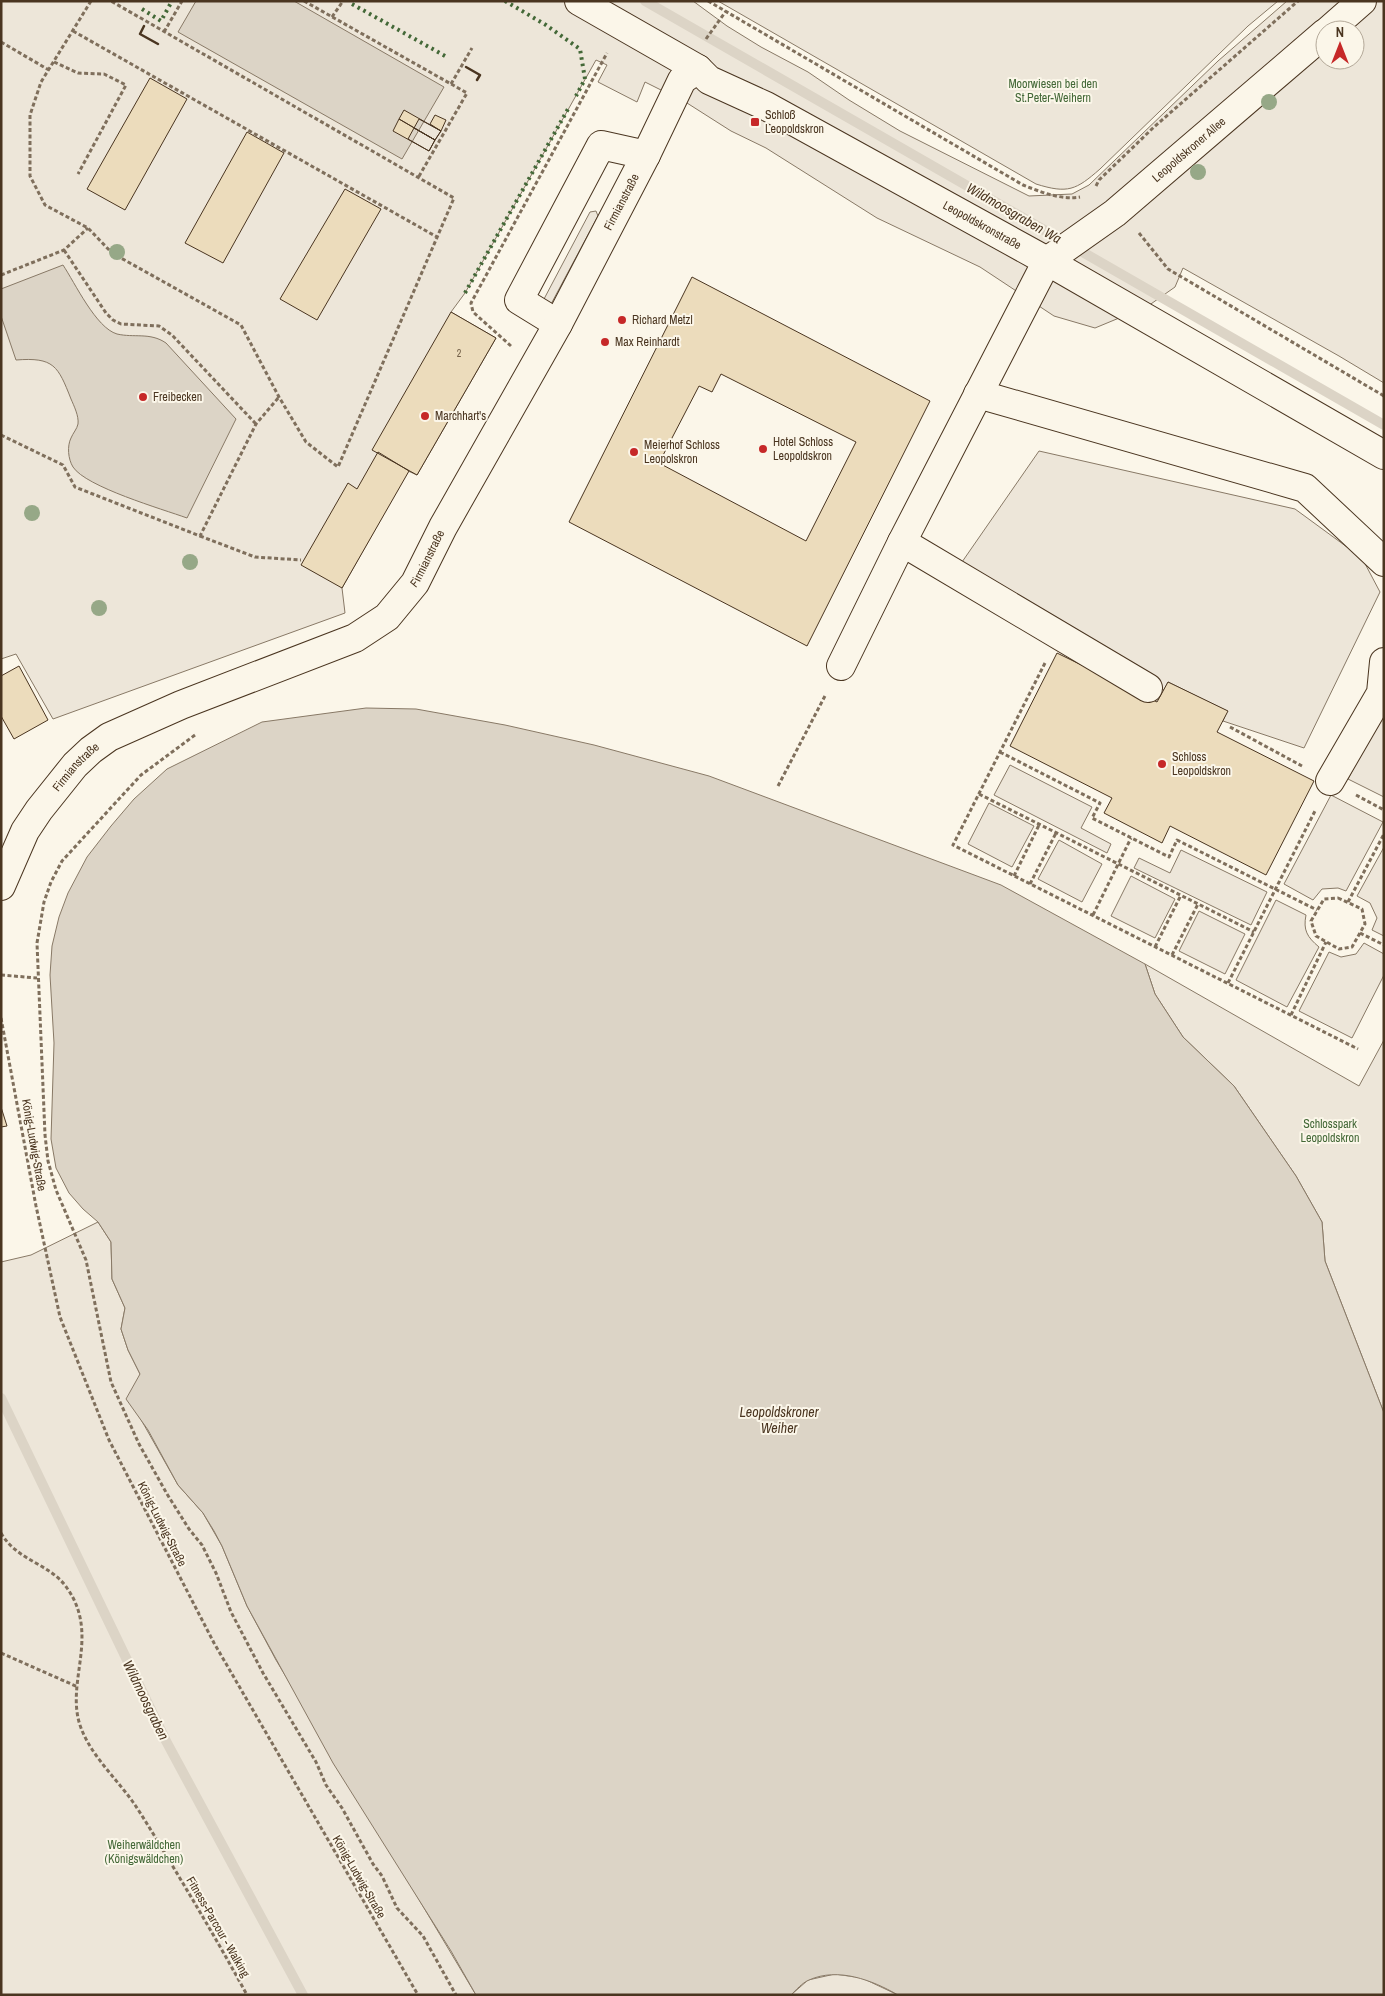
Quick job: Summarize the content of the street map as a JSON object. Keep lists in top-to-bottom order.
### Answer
{
  "streets": {
    "street": ["Leopoldskroner Allee", "Firmianstraße", "Leopoldskronstraße"],
    "path": ["König-Ludwig-Straße", "Fitness-Parcour - Walking"]
  },
  "crossings": [
    ["Leopoldskroner Allee", "Leopoldskronstraße"],
    ["Firmianstraße", "Leopoldskronstraße"]
  ],
  "water": ["Wildmoosgraben Wa", "Leopoldskroner Weiher", "Wildmoosgraben"],
  "parks": ["Moorwiesen bei den St.Peter-Weihern", "Schlosspark Leopoldskron", "Weiherwäldchen (Königswäldchen)"],
  "places": {
    "transit": ["Schloß Leopoldskron"],
    "other": [
      "Richard Metzl",
      "Max Reinhardt",
      "Freibecken",
      "Marchhart's",
      "Hotel Schloss Leopoldskron",
      "Meierhof Schloss Leopolskron",
      "Schloss Leopoldskron"
    ]
  },
  "house_numbers": ["2"],
  "north": "top"
}
